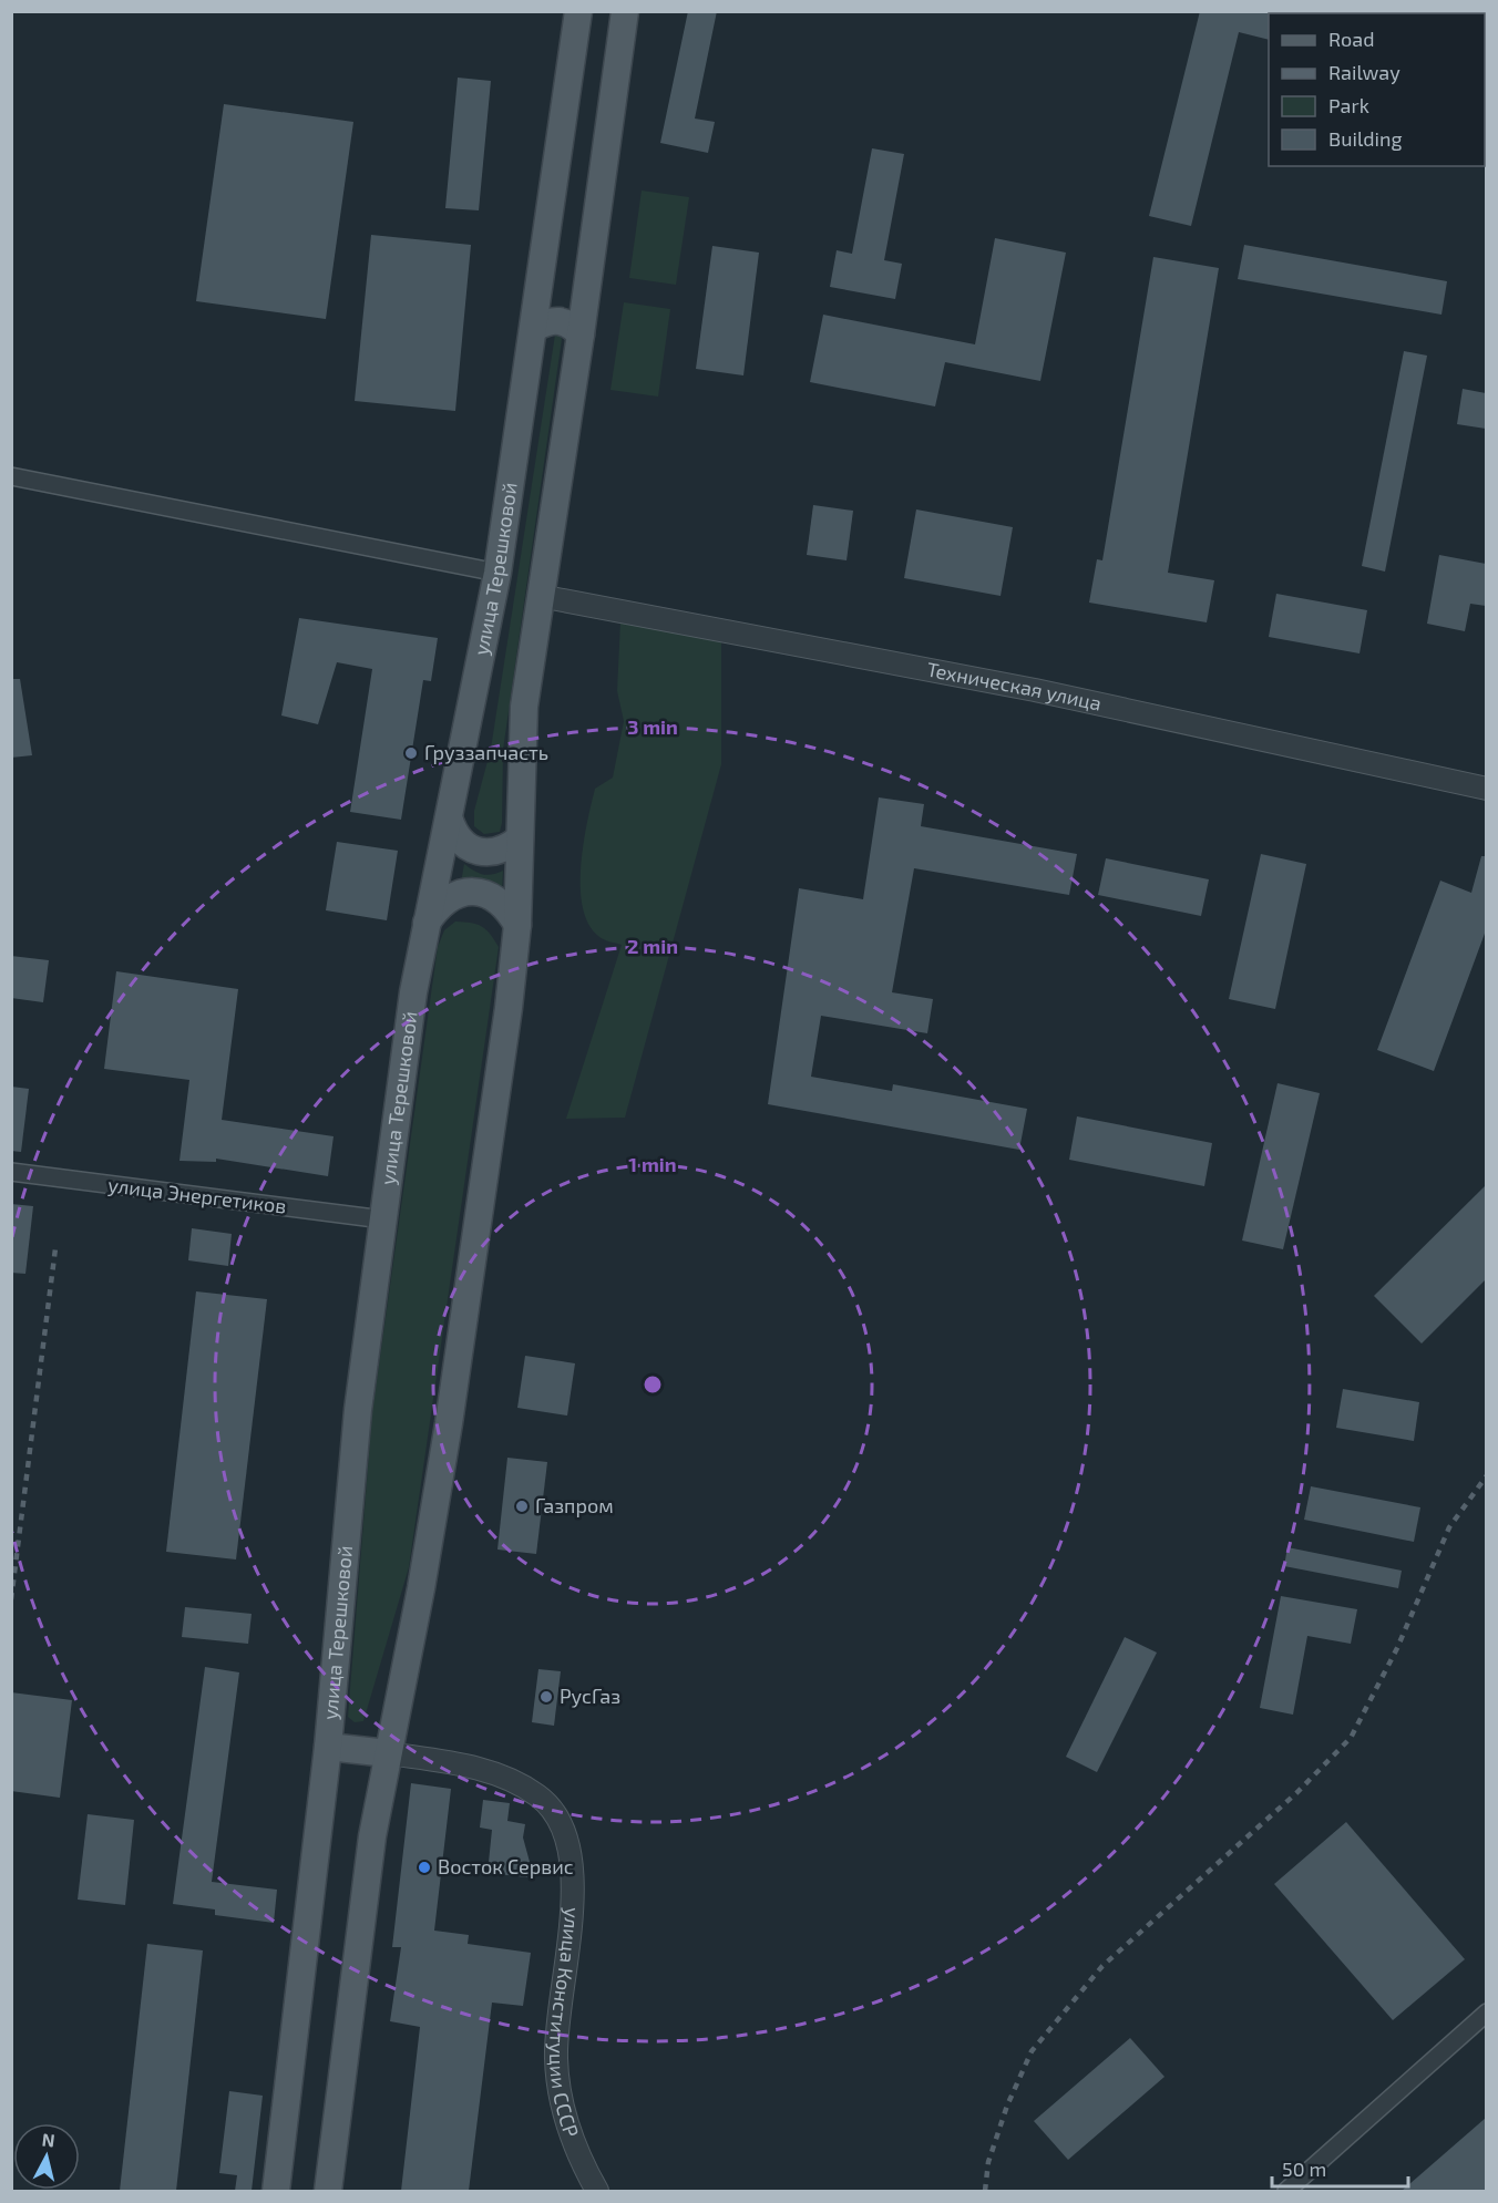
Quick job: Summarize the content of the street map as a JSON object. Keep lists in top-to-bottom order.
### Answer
{
  "streets": {
    "main road": ["улица Терешковой", "улица Конституции СССР"],
    "street": ["Техническая улица", "улица Энергетиков"]
  },
  "crossings": [
    ["улица Терешковой", "улица Энергетиков"],
    ["улица Терешковой", "улица Конституции СССР"]
  ],
  "places": [
    "Груззапчасть",
    "Газпром",
    "РусГаз",
    "Восток Сервис"
  ],
  "legend": [
    "Road",
    "Railway",
    "Park",
    "Building"
  ],
  "scale_bar": "50 m",
  "north": "top",
  "rings": ["3 min", "2 min", "1 min"]
}
